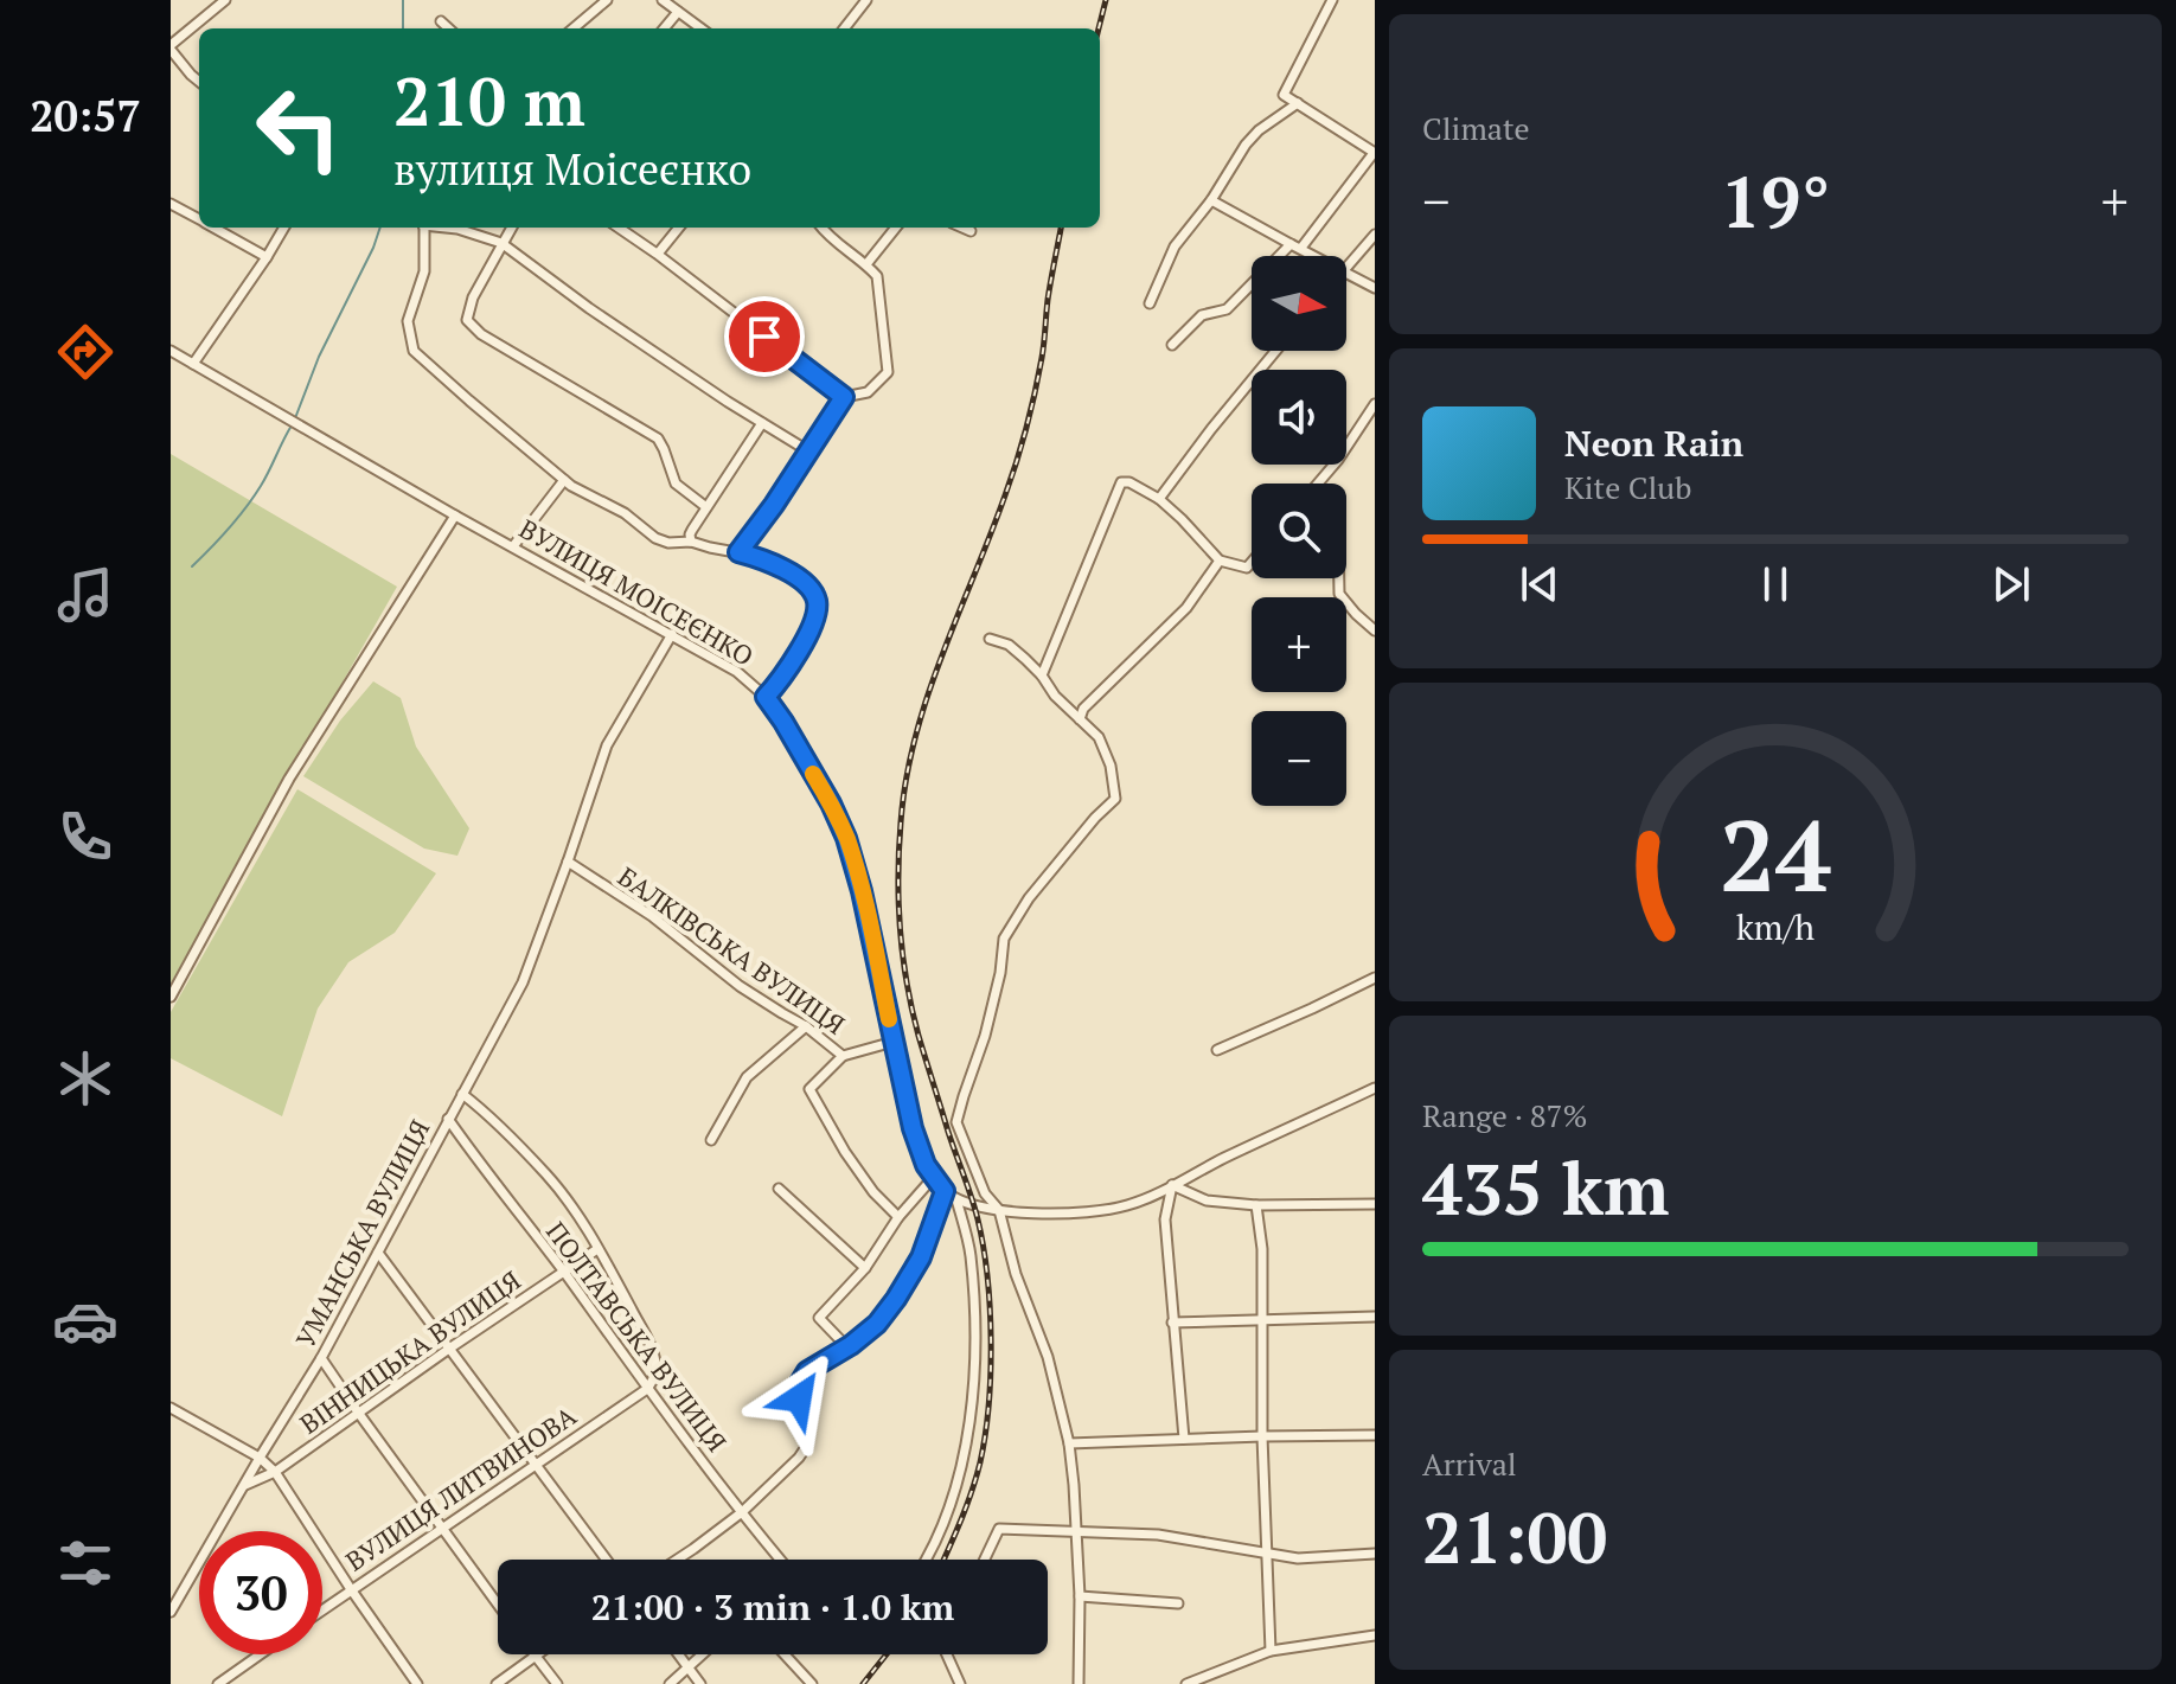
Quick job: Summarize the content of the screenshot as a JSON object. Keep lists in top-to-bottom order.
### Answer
{
  "streets": {
    "street": [
      "ВУЛИЦЯ МОІСЕЄНКО",
      "БАЛКІВСЬКА ВУЛИЦЯ",
      "УМАНСЬКА ВУЛИЦЯ",
      "ПОЛТАВСЬКА ВУЛИЦЯ",
      "ВІННИЦЬКА ВУЛИЦЯ",
      "ВУЛИЦЯ ЛИТВИНОВА"
    ]
  },
  "crossings": [
    ["ВУЛИЦЯ МОІСЕЄНКО", "УМАНСЬКА ВУЛИЦЯ"],
    ["БАЛКІВСЬКА ВУЛИЦЯ", "УМАНСЬКА ВУЛИЦЯ"],
    ["УМАНСЬКА ВУЛИЦЯ", "ПОЛТАВСЬКА ВУЛИЦЯ"],
    ["УМАНСЬКА ВУЛИЦЯ", "ВІННИЦЬКА ВУЛИЦЯ"],
    ["ПОЛТАВСЬКА ВУЛИЦЯ", "ВІННИЦЬКА ВУЛИЦЯ"],
    ["ПОЛТАВСЬКА ВУЛИЦЯ", "ВУЛИЦЯ ЛИТВИНОВА"]
  ],
  "north": "right",
  "page": {
    "tabs": "20:57",
    "tile": [
      "Climate",
      ["Range · 87%", "435 km"],
      ["Arrival", "21:00"]
    ],
    "turn": ["210 m", "вулиця Моісеєнко"],
    "heat": ["−", "19°", "+"],
    "map_buttons": ["+", "−"],
    "song": ["Neon Rain", "Kite Club"],
    "limit": "30",
    "trip": "21:00 · 3 min · 1.0 km",
    "gauge": ["24", "km/h"]
  }
}
